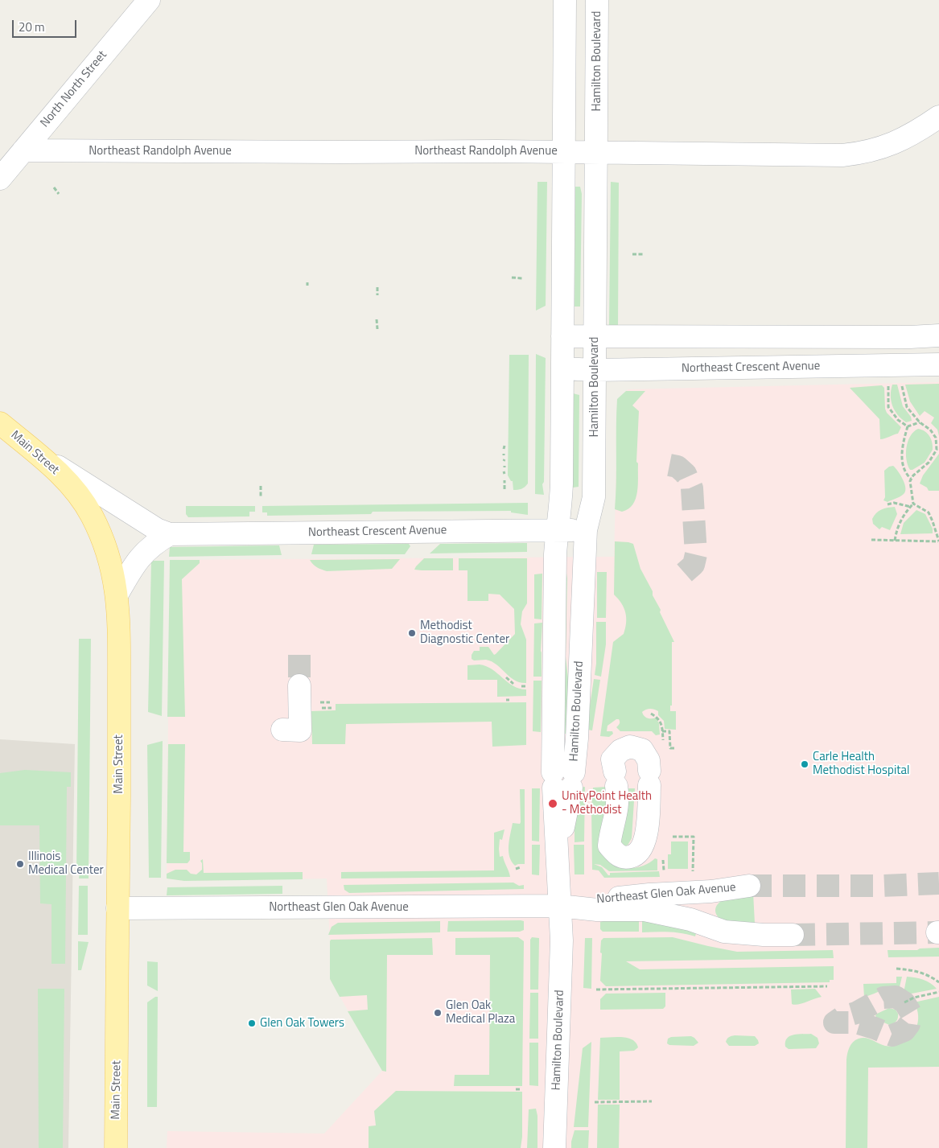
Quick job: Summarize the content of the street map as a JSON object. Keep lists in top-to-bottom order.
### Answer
{
  "streets": {
    "main road": ["Main Street"],
    "street": [
      "Hamilton Boulevard",
      "North North Street",
      "Northeast Randolph Avenue",
      "Northeast Crescent Avenue",
      "Northeast Glen Oak Avenue"
    ]
  },
  "crossings": [
    ["Hamilton Boulevard", "Northeast Randolph Avenue"],
    ["Hamilton Boulevard", "Northeast Crescent Avenue"],
    ["Hamilton Boulevard", "Northeast Glen Oak Avenue"],
    ["North North Street", "Northeast Randolph Avenue"],
    ["Northeast Crescent Avenue", "Main Street"],
    ["Main Street", "Northeast Glen Oak Avenue"]
  ],
  "places": [
    "Methodist Diagnostic Center",
    "Carle Health Methodist Hospital",
    "UnityPoint Health - Methodist",
    "Illinois Medical Center",
    "Glen Oak Medical Plaza",
    "Glen Oak Towers"
  ],
  "scale_bar": "20 m"
}
